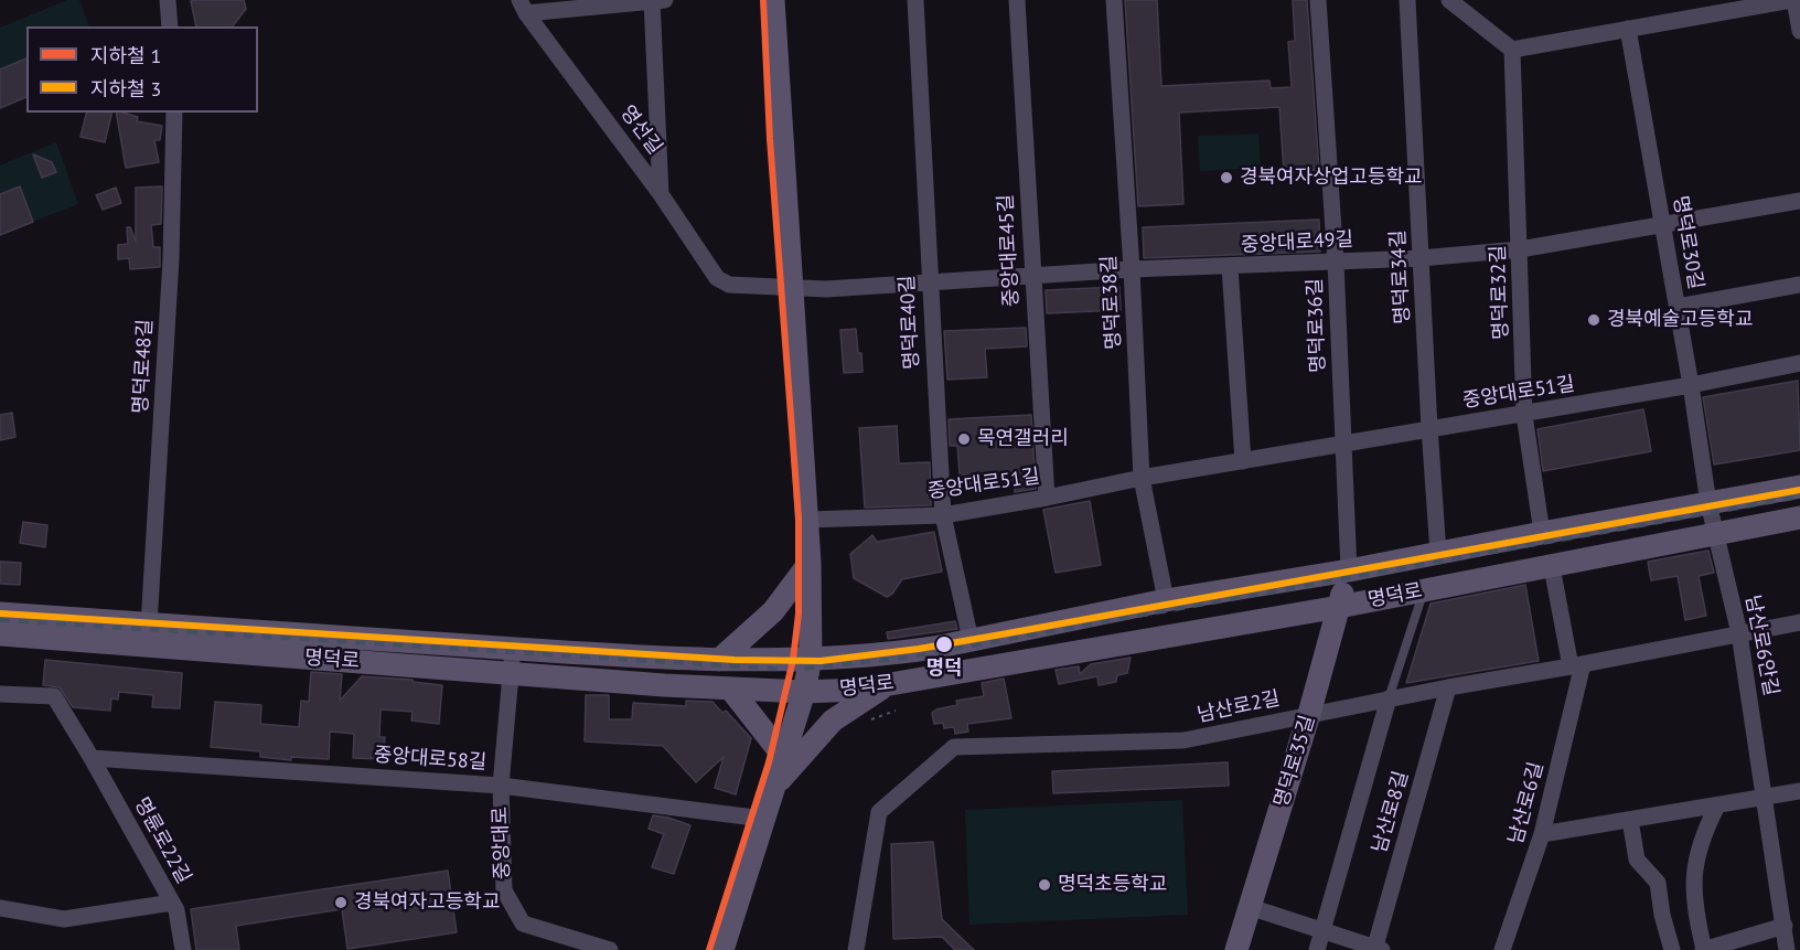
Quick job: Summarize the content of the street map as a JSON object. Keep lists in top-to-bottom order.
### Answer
{
  "streets": {
    "main road": ["명덕로", "명덕로35길"],
    "street": [
      "영선길",
      "중앙대로49길",
      "명덕로30길",
      "중앙대로45길",
      "명덕로34길",
      "명덕로32길",
      "명덕로38길",
      "명덕로40길",
      "명덕로36길",
      "명덕로48길",
      "중앙대로51길",
      "남산로6안길",
      "남산로2길",
      "중앙대로58길",
      "남산로6길",
      "남산로8길",
      "명륜로22길",
      "중앙대로"
    ]
  },
  "crossings": [
    ["영선길", "중앙대로49길"],
    ["중앙대로49길", "명덕로30길"],
    ["중앙대로49길", "중앙대로45길"],
    ["중앙대로49길", "명덕로34길"],
    ["중앙대로49길", "명덕로32길"],
    ["중앙대로49길", "명덕로38길"],
    ["중앙대로49길", "명덕로40길"],
    ["중앙대로49길", "명덕로36길"],
    ["명덕로30길", "중앙대로51길"],
    ["명덕로30길", "명덕로"],
    ["명덕로30길", "남산로6안길"],
    ["중앙대로45길", "중앙대로51길"],
    ["명덕로34길", "중앙대로51길"],
    ["명덕로34길", "명덕로"],
    ["명덕로32길", "중앙대로51길"],
    ["명덕로32길", "명덕로"],
    ["명덕로38길", "중앙대로51길"],
    ["명덕로38길", "명덕로"],
    ["명덕로40길", "중앙대로51길"],
    ["명덕로40길", "명덕로"],
    ["명덕로36길", "중앙대로51길"],
    ["명덕로36길", "명덕로"],
    ["명덕로36길", "명덕로35길"],
    ["명덕로48길", "명덕로"],
    ["명덕로", "남산로6안길"],
    ["명덕로", "명덕로35길"],
    ["명덕로", "중앙대로"],
    ["남산로6안길", "남산로2길"],
    ["남산로2길", "명덕로35길"],
    ["남산로2길", "남산로6길"],
    ["남산로2길", "남산로8길"],
    ["중앙대로58길", "명륜로22길"],
    ["중앙대로58길", "중앙대로"]
  ],
  "places": [
    "경북여자상업고등학교",
    "경북예술고등학교",
    "목연갤러리",
    "명덕",
    "명덕초등학교",
    "경북여자고등학교"
  ],
  "lines": ["metro line 1", "metro line 3"],
  "legend": ["지하철 1", "지하철 3"]
}
